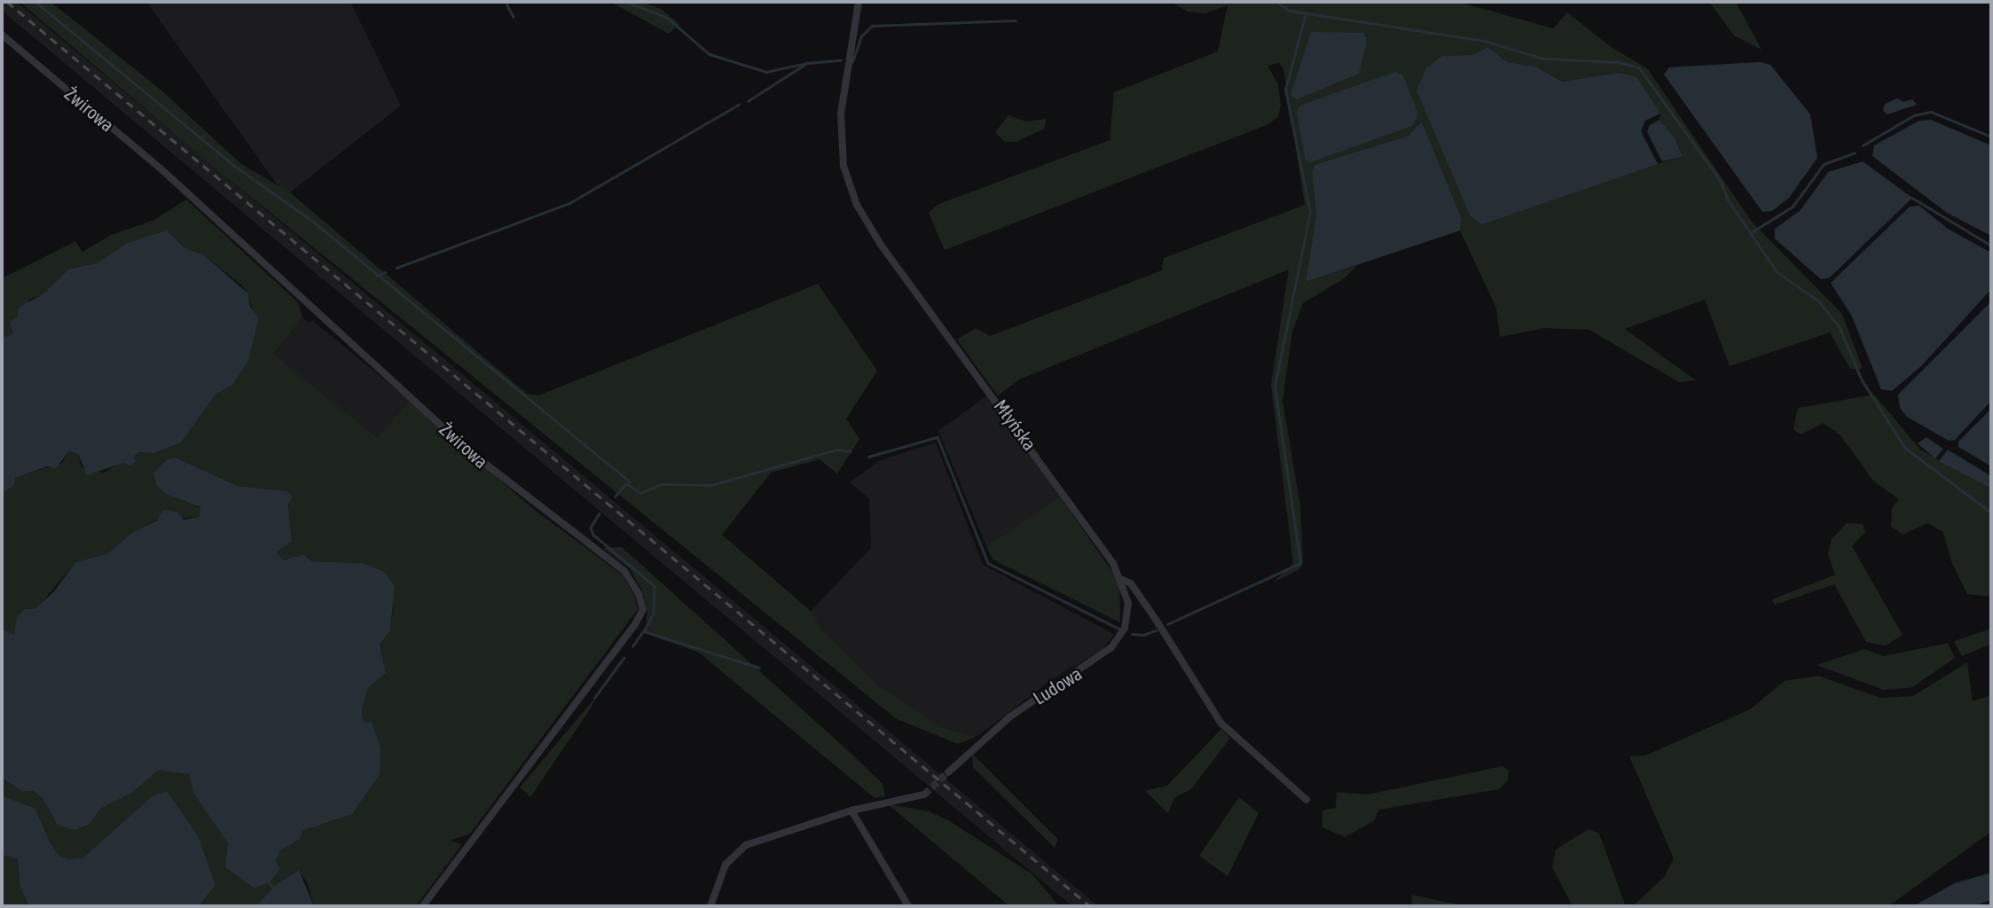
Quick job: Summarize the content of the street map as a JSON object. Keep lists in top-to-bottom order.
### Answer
{
  "streets": {
    "street": ["Żwirowa", "Młyńska", "Ludowa"]
  },
  "crossings": [
    ["Młyńska", "Ludowa"]
  ]
}
